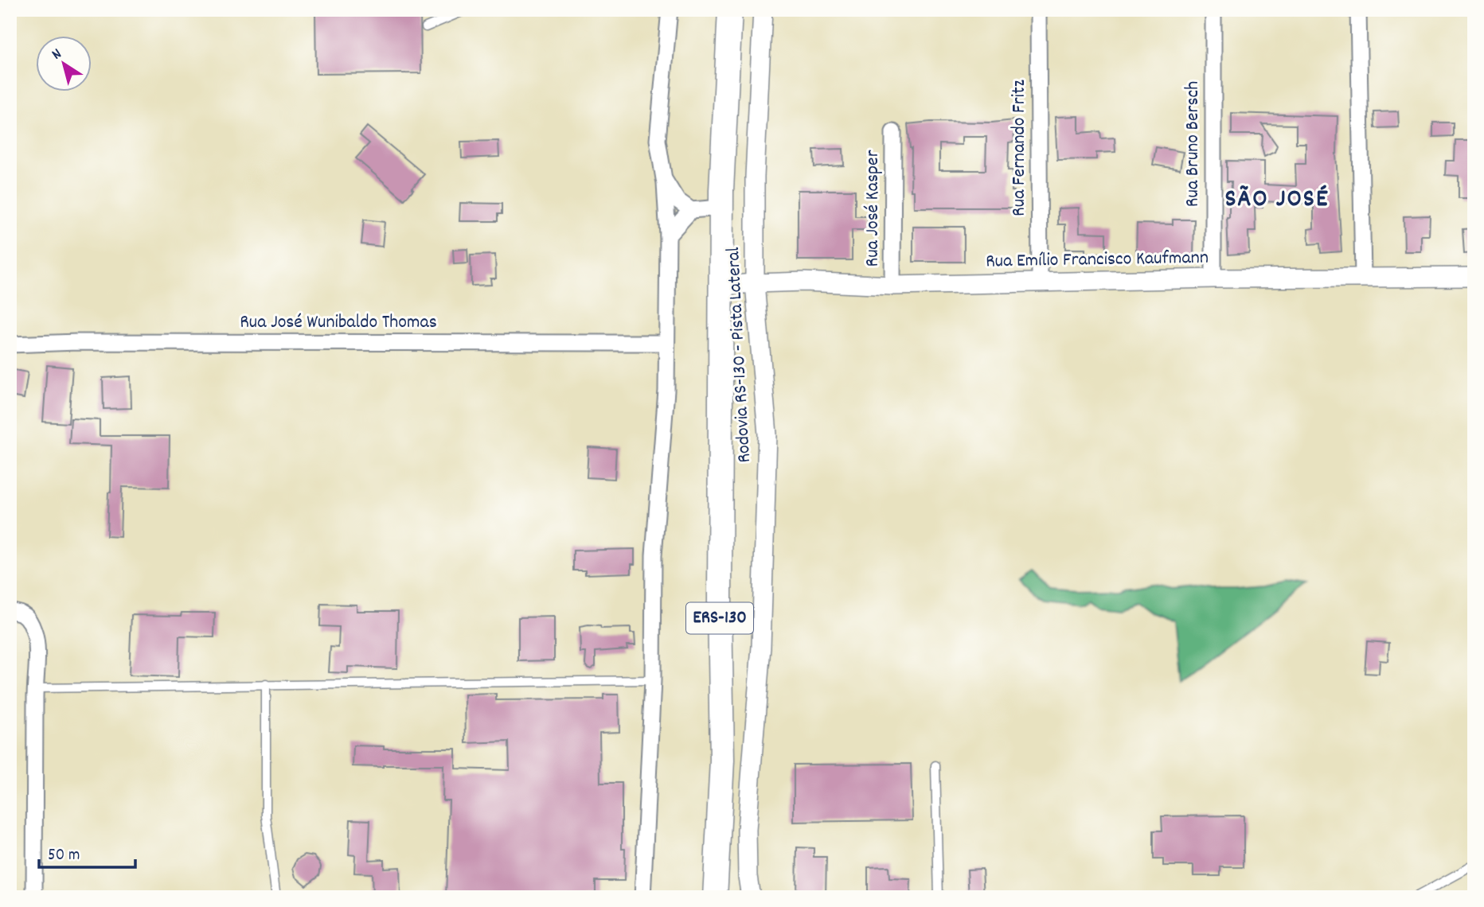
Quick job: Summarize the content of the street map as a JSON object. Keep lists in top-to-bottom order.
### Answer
{
  "streets": {
    "main road": ["ERS-130"],
    "street": [
      "Rua Bruno Bersch",
      "Rua Fernando Fritz",
      "Rua José Kasper",
      "Rua Emílio Francisco Kaufmann",
      "Rua José Wunibaldo Thomas",
      "Rodovia RS-130 - Pista Lateral"
    ]
  },
  "crossings": [
    ["Rua Bruno Bersch", "Rua Emílio Francisco Kaufmann"],
    ["Rua Fernando Fritz", "Rua Emílio Francisco Kaufmann"],
    ["Rua José Kasper", "Rua Emílio Francisco Kaufmann"],
    ["Rua Emílio Francisco Kaufmann", "Rodovia RS-130 - Pista Lateral"],
    ["Rua Emílio Francisco Kaufmann", "ERS-130"]
  ],
  "districts": ["SÃO JOSÉ"],
  "scale_bar": "50 m",
  "north": "top left"
}
